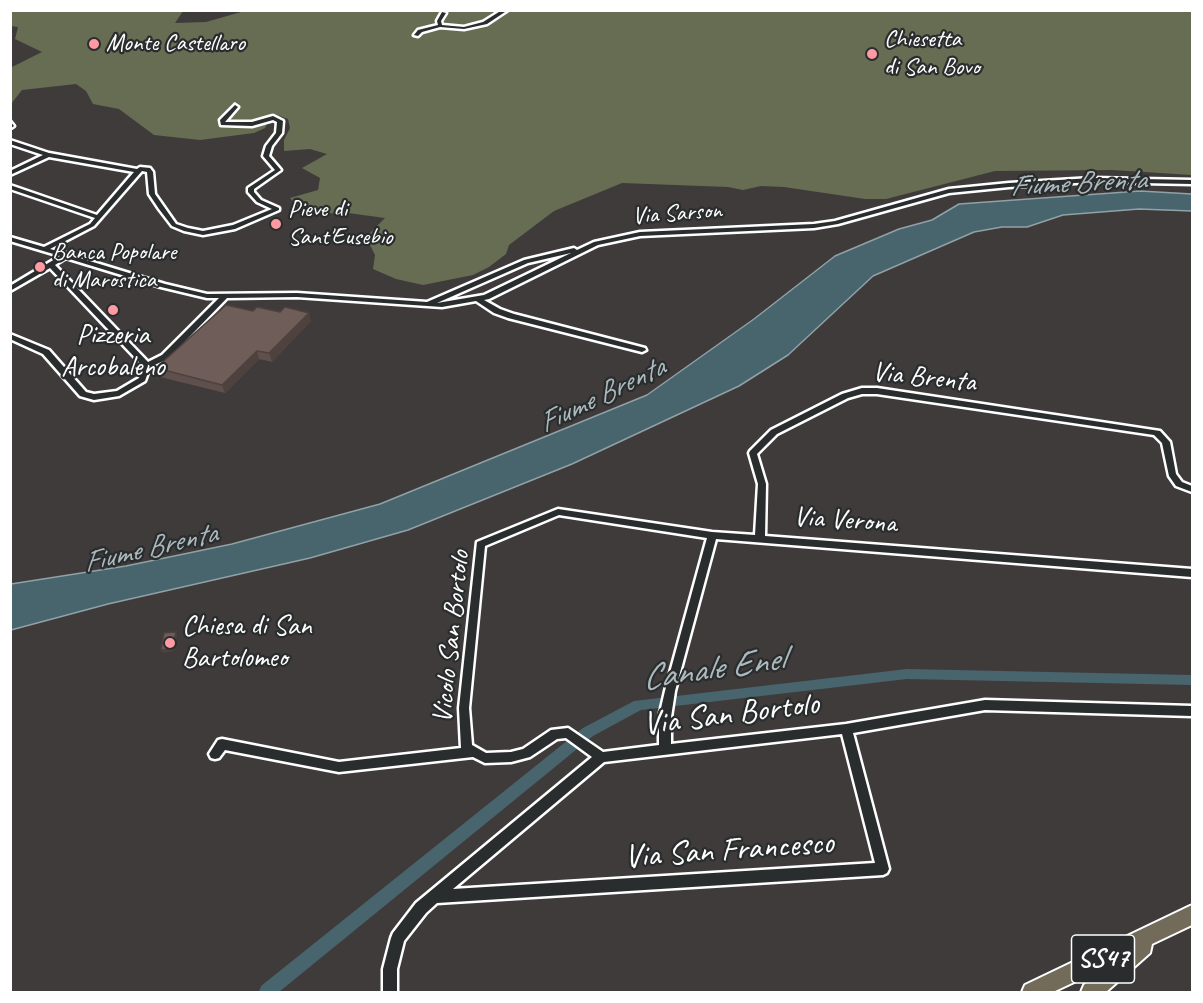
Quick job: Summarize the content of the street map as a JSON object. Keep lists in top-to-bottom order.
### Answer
{
  "streets": {
    "highway": ["SS47"],
    "street": [
      "Via Sarson",
      "Via Brenta",
      "Via Verona",
      "Vicolo San Bortolo",
      "Via San Bortolo",
      "Via San Francesco"
    ]
  },
  "crossings": [
    ["Via Brenta", "Via Verona"],
    ["Via Verona", "Vicolo San Bortolo"],
    ["Vicolo San Bortolo", "Via San Bortolo"],
    ["Via San Bortolo", "Via San Francesco"]
  ],
  "water": ["Fiume Brenta", "Canale Enel"],
  "places": [
    "Monte Castellaro",
    "Chiesetta di San Bovo",
    "Pieve di Sant'Eusebio",
    "Banca Popolare di Marostica",
    "Pizzeria Arcobaleno",
    "Chiesa di San Bartolomeo"
  ]
}
